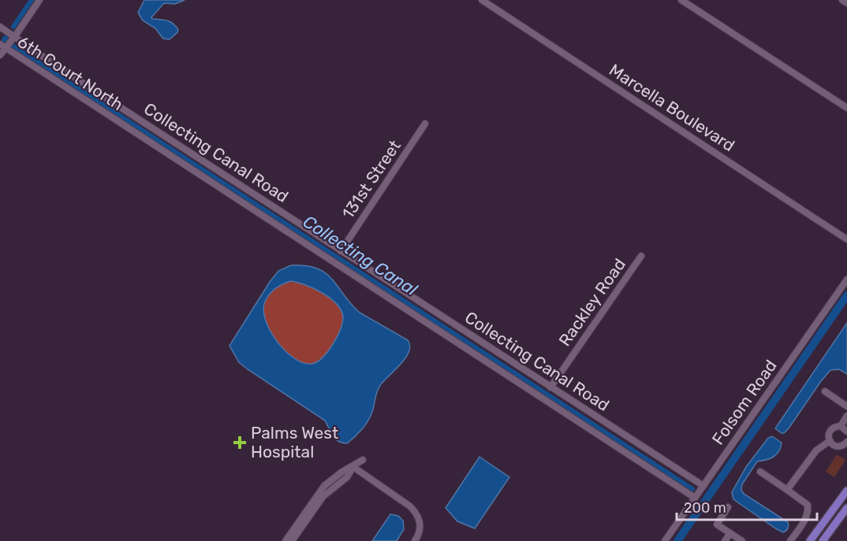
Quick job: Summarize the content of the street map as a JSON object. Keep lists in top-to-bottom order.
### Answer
{
  "streets": {
    "street": [
      "6th Court North",
      "Marcella Boulevard",
      "Collecting Canal Road",
      "131st Street",
      "Rackley Road",
      "Folsom Road"
    ]
  },
  "crossings": [
    ["6th Court North", "Folsom Road"],
    ["Collecting Canal Road", "131st Street"],
    ["Collecting Canal Road", "Rackley Road"],
    ["Collecting Canal Road", "Folsom Road"]
  ],
  "water": ["Collecting Canal"],
  "places": {
    "health": ["Palms West Hospital"]
  },
  "scale_bar": "200 m"
}
